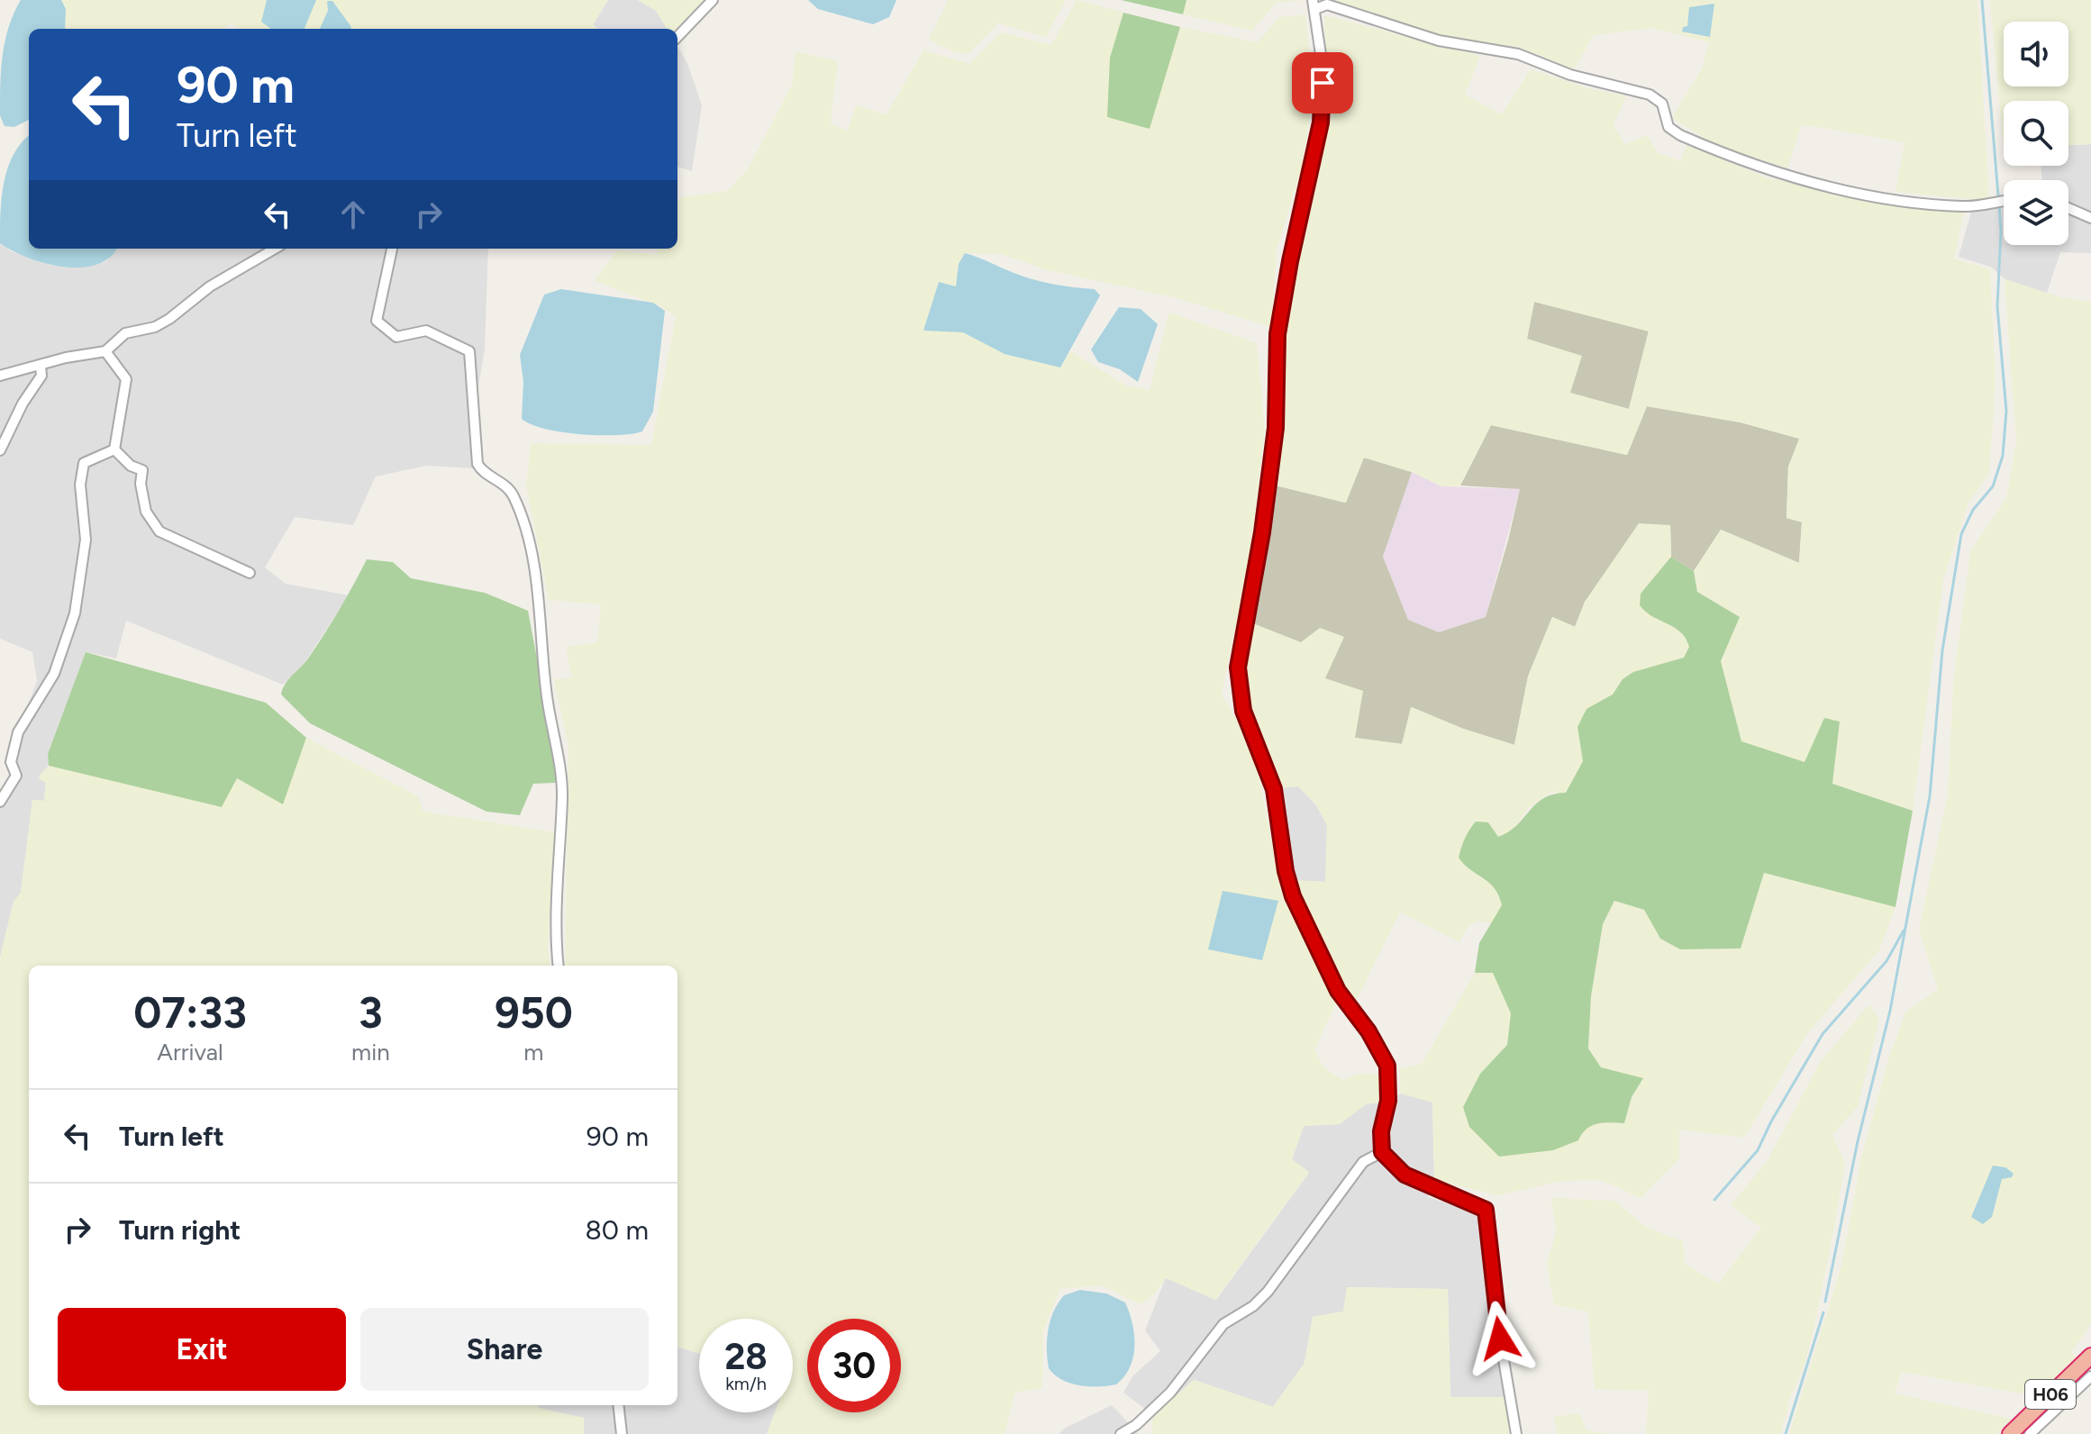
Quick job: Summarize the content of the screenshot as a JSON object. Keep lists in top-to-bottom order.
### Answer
{
  "streets": {
    "highway": ["H06"]
  },
  "page": {
    "turn": ["90 m", "Turn left"],
    "eta": [
      "07:33",
      "Arrival",
      "3",
      "min",
      "950",
      "m"
    ],
    "list": [
      {
        "name": "Turn left",
        "value": "90 m"
      },
      {
        "name": "Turn right",
        "value": "80 m"
      }
    ],
    "buttons": ["Exit", "Share"],
    "speed": "28 km/h",
    "limit": "30"
  }
}
